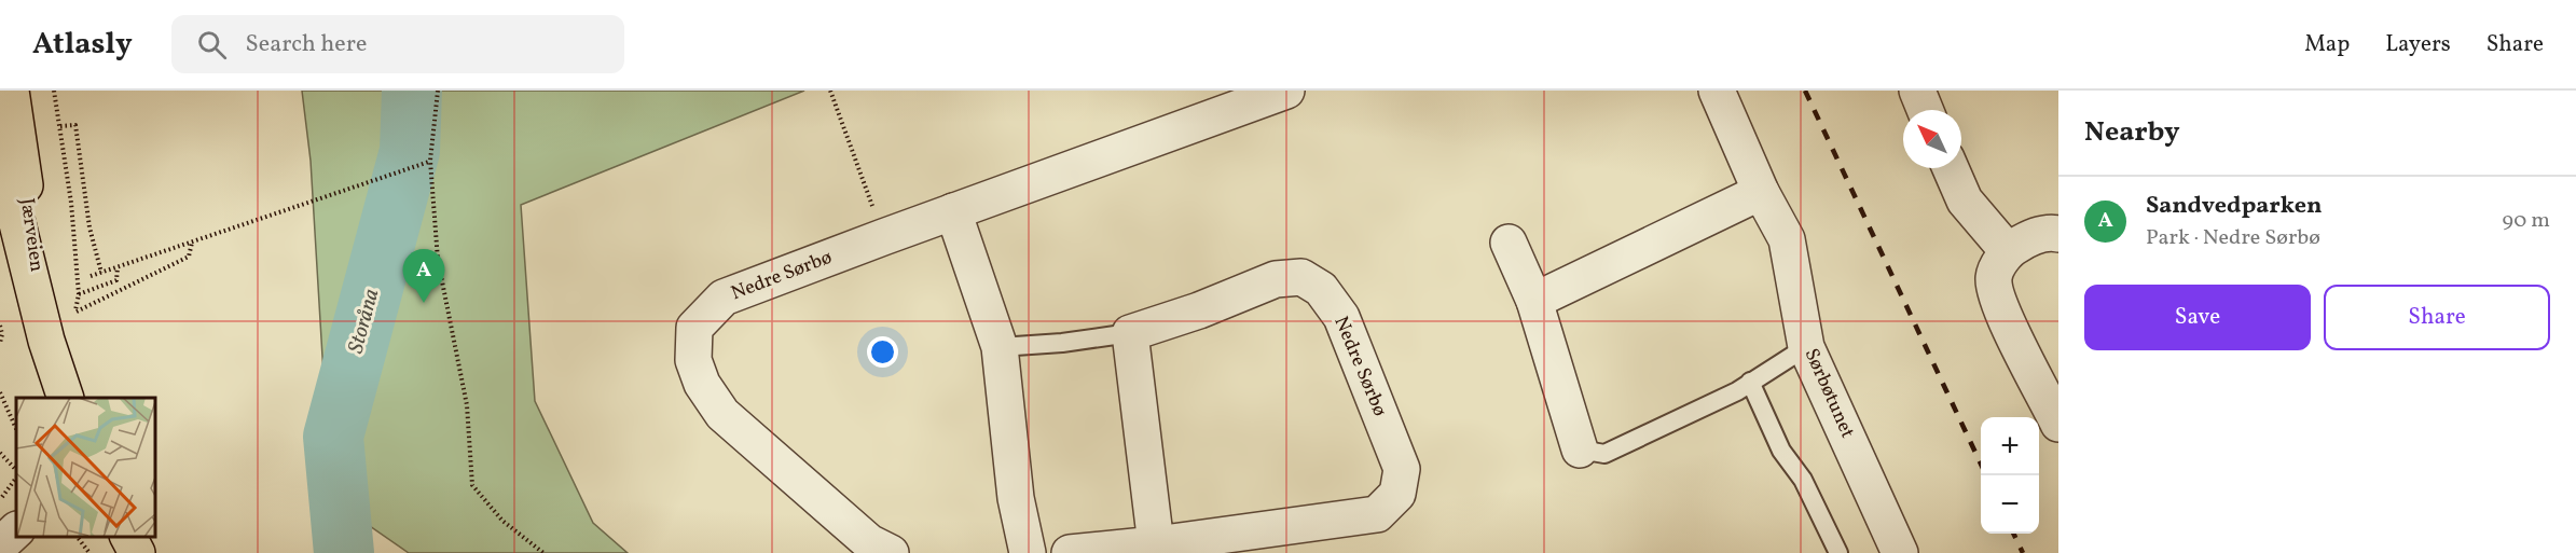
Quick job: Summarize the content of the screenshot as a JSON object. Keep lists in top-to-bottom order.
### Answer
{
  "streets": {
    "main road": ["Jærveien"],
    "street": ["Nedre Sørbø", "Sørbøtunet"]
  },
  "water": ["Storåna"],
  "north": "top left",
  "page": {
    "header": "Atlasly",
    "search": "Search here",
    "nav": ["Map", "Layers", "Share"],
    "heading": "Nearby",
    "list": [
      {
        "mark": "A",
        "name": "Sandvedparken",
        "note": "Park · Nedre Sørbø",
        "value": "90 m"
      }
    ],
    "pins": "A",
    "buttons": ["Save", "Share"],
    "map_buttons": ["+", "−"]
  }
}
